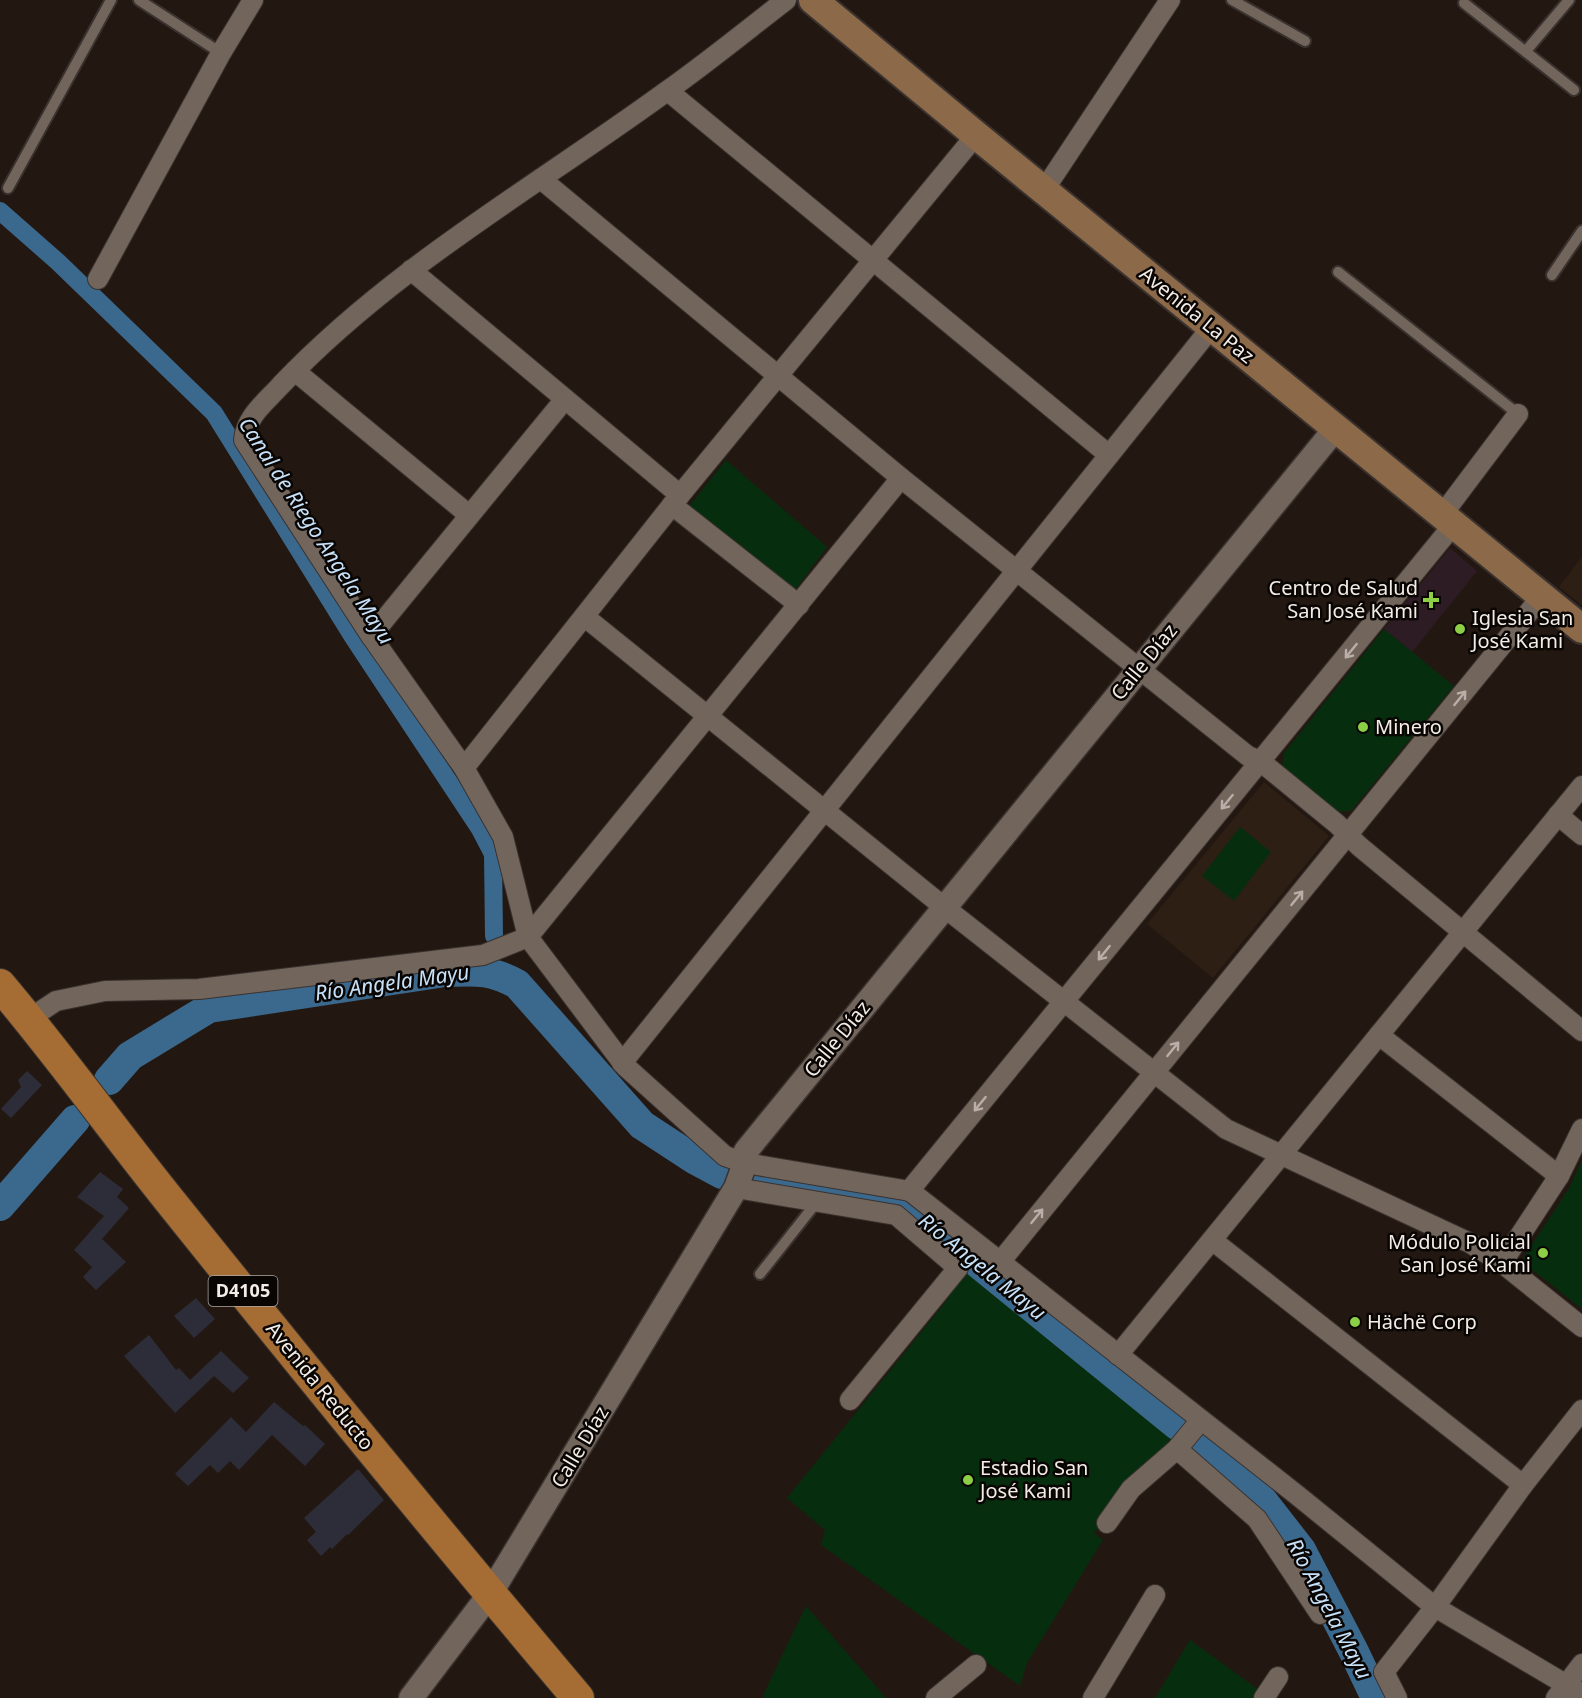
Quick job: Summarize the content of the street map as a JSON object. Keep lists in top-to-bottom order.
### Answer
{
  "streets": {
    "main road": ["Avenida La Paz", "D4105", "Avenida Reducto"],
    "street": ["Calle Díaz"]
  },
  "crossings": [
    ["Avenida La Paz", "Calle Díaz"],
    ["Calle Díaz", "Avenida Reducto"]
  ],
  "water": ["Canal de Riego Angela Mayu", "Río Angela Mayu"],
  "places": {
    "health": ["Centro de Salud San José Kami"],
    "other": [
      "Iglesia San José Kami",
      "Minero",
      "Módulo Policial San José Kami",
      "Hächë Corp",
      "Estadio San José Kami"
    ]
  }
}
